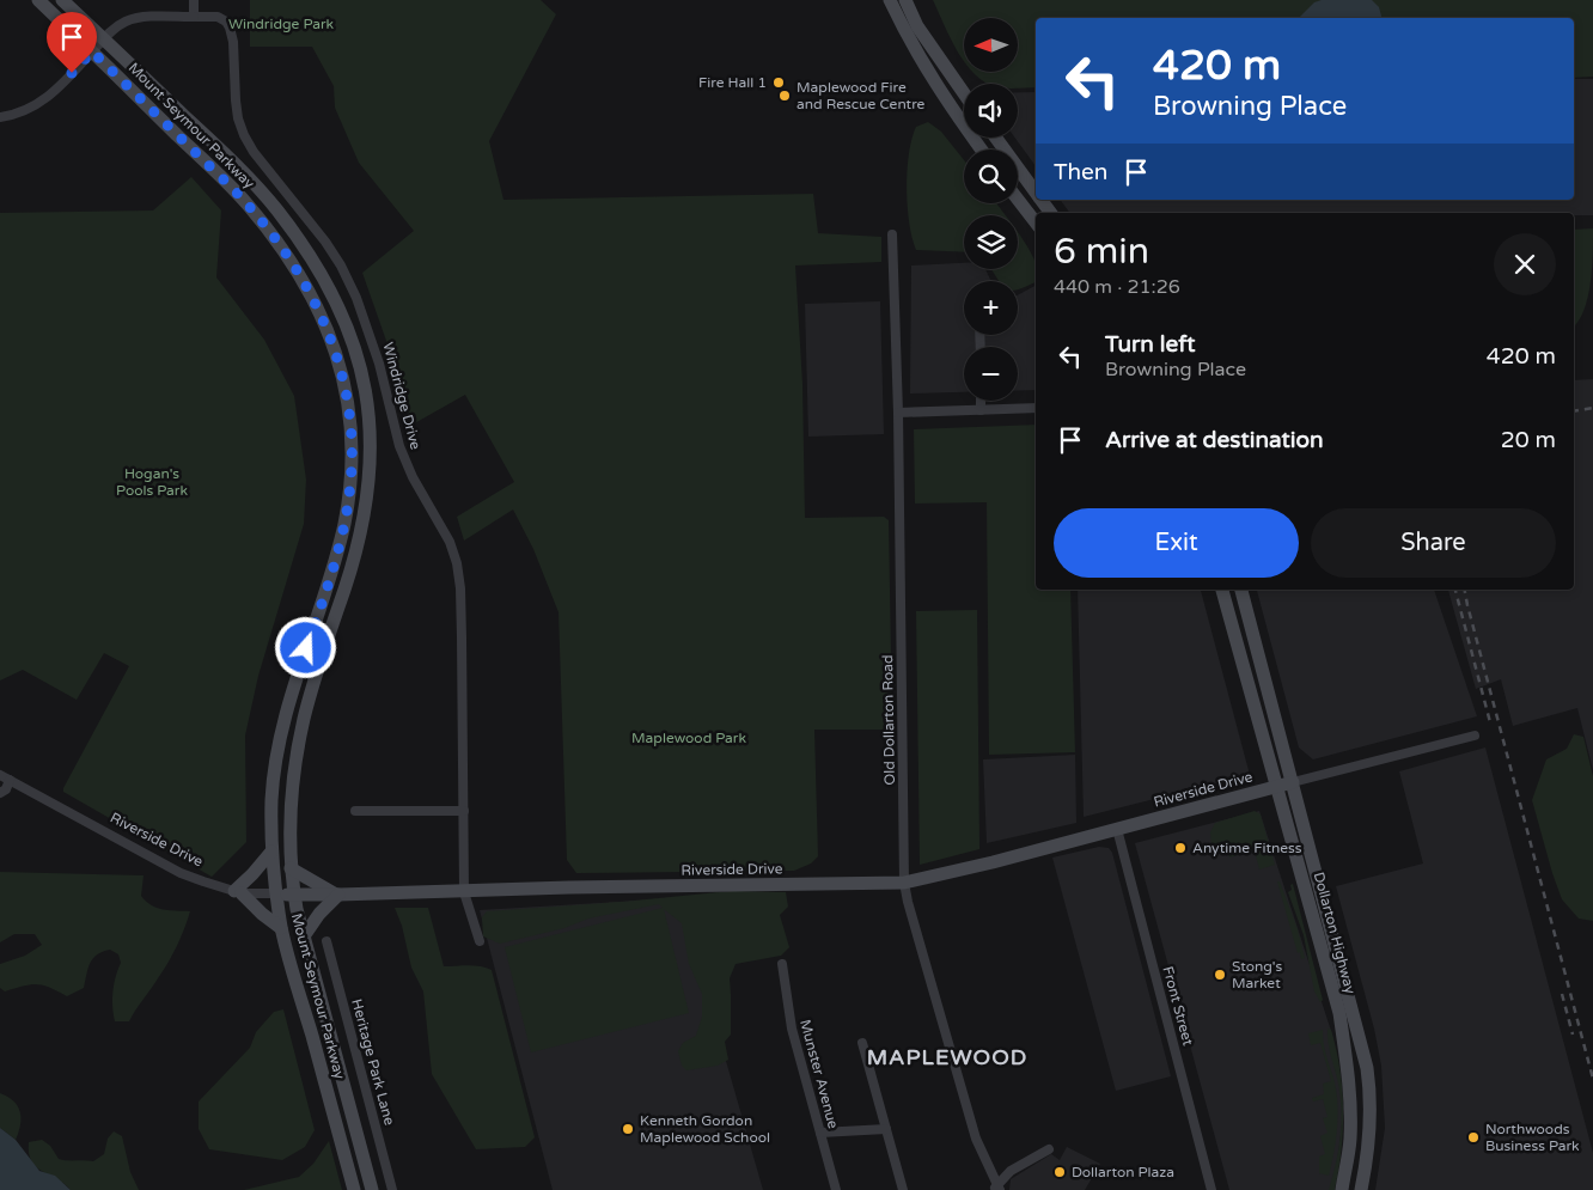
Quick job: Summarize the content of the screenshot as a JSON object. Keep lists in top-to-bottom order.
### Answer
{
  "streets": {
    "main road": ["Mount Seymour Parkway", "Riverside Drive", "Dollarton Highway"],
    "street": [
      "Windridge Drive",
      "Old Dollarton Road",
      "Front Street",
      "Heritage Park Lane",
      "Munster Avenue"
    ]
  },
  "crossings": [
    ["Mount Seymour Parkway", "Windridge Drive"],
    ["Mount Seymour Parkway", "Riverside Drive"],
    ["Windridge Drive", "Riverside Drive"],
    ["Old Dollarton Road", "Riverside Drive"],
    ["Riverside Drive", "Dollarton Highway"],
    ["Riverside Drive", "Front Street"]
  ],
  "districts": ["MAPLEWOOD"],
  "parks": ["Windridge Park", "Hogan's Pools Park", "Maplewood Park"],
  "places": [
    "Fire Hall 1",
    "Maplewood Fire and Rescue Centre",
    "Anytime Fitness",
    "Stong's Market",
    "Kenneth Gordon Maplewood School",
    "Northwoods Business Park",
    "Dollarton Plaza"
  ],
  "north": "left",
  "page": {
    "map_buttons": ["+", "−"],
    "turn": ["420 m", "Browning Place"],
    "then": "Then",
    "heading": ["6 min", "440 m · 21:26"],
    "list": [
      {
        "name": "Turn left",
        "note": "Browning Place",
        "value": "420 m"
      },
      {
        "name": "Arrive at destination",
        "value": "20 m"
      }
    ],
    "buttons": ["Exit", "Share"]
  }
}
